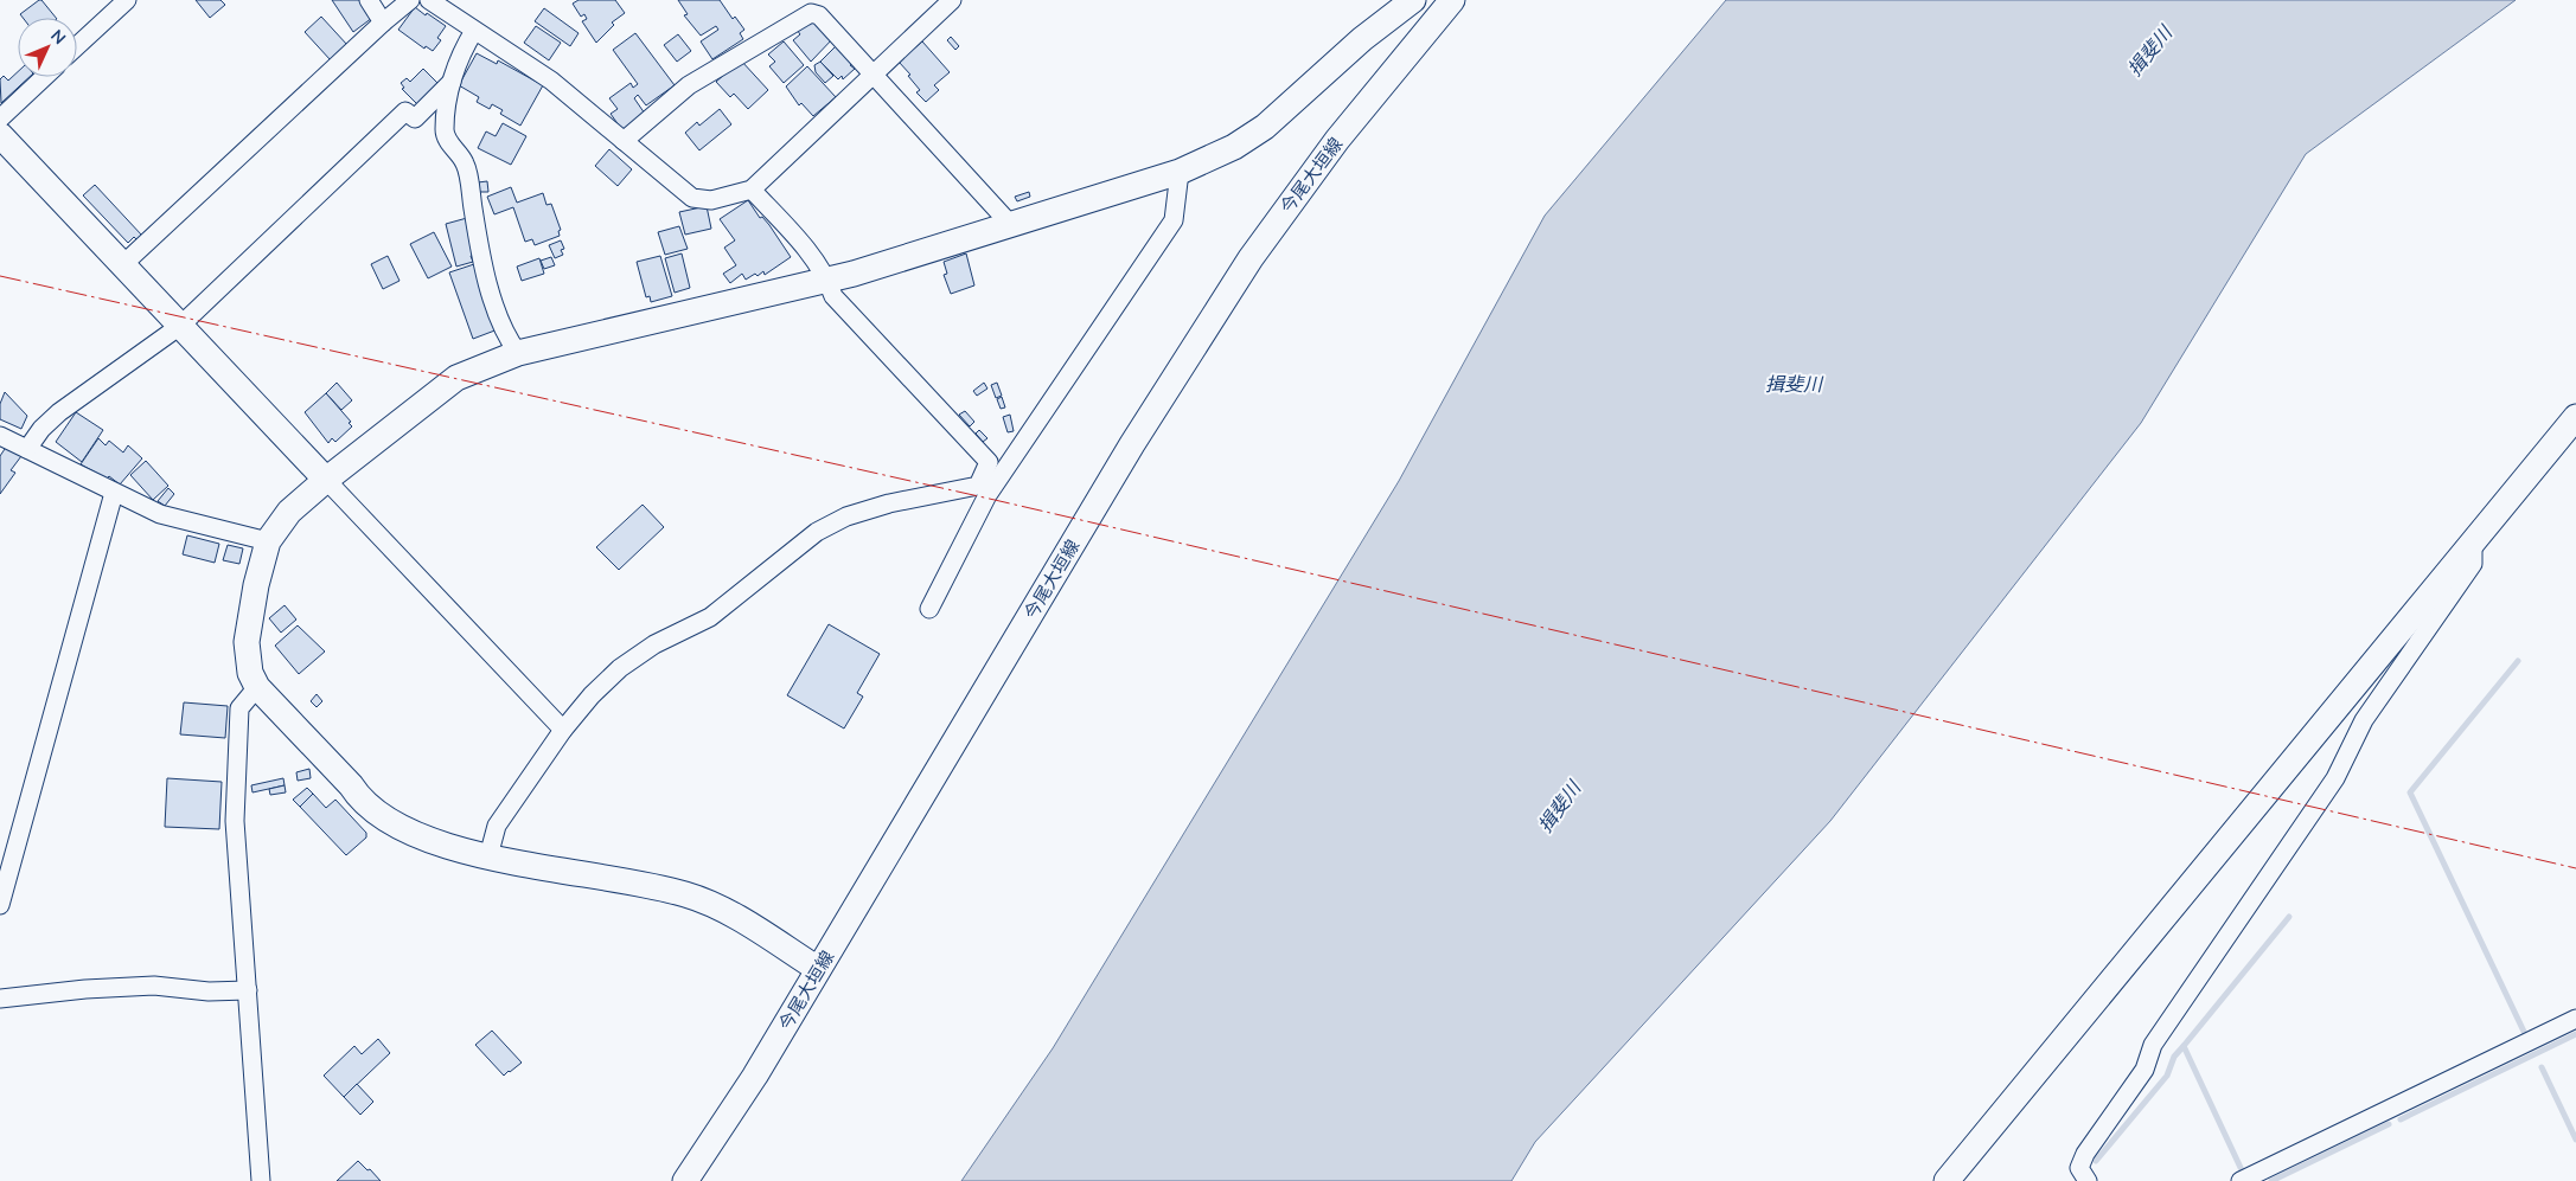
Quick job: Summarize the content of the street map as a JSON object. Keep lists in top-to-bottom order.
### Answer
{
  "streets": {
    "street": ["今尾大垣線"]
  },
  "water": ["揖斐川"],
  "north": "top right"
}
